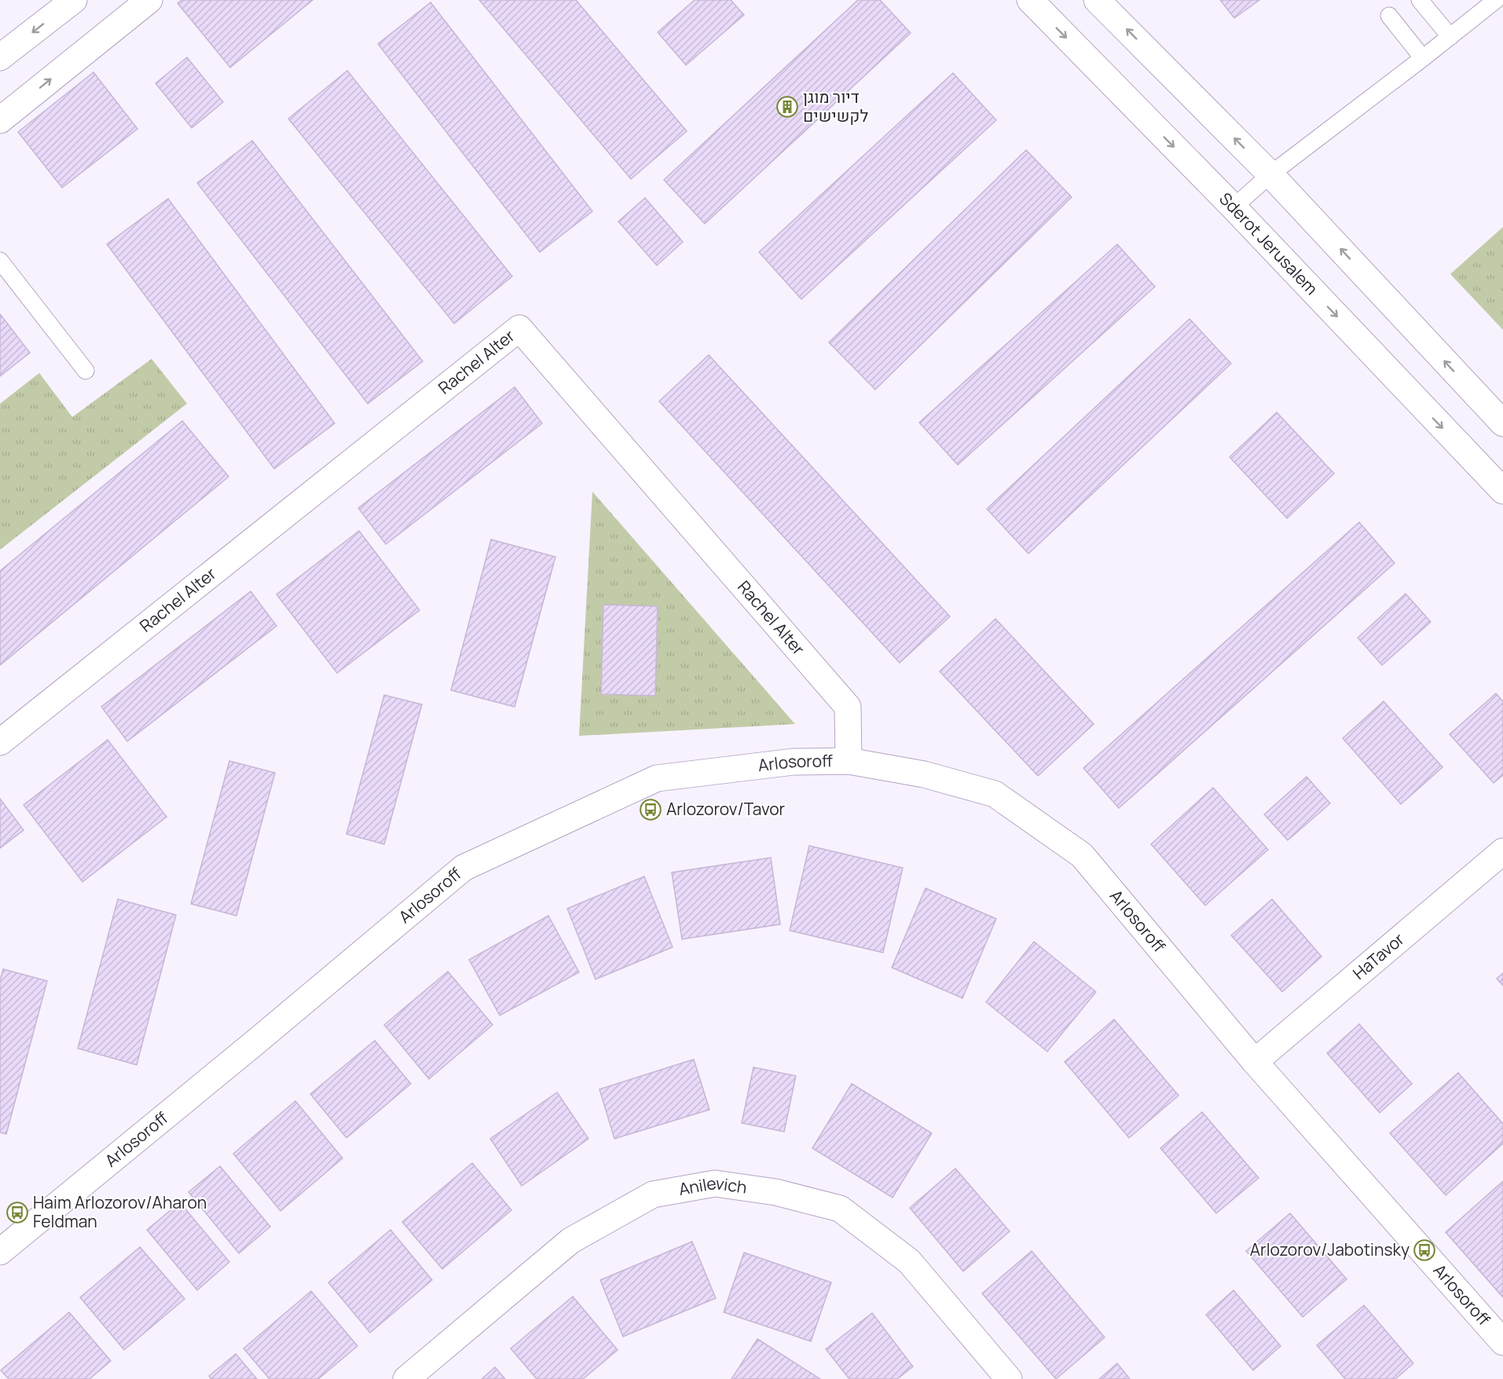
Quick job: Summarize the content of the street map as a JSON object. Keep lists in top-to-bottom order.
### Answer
{
  "streets": {
    "street": [
      "Sderot Jerusalem",
      "Rachel Alter",
      "Arlosoroff",
      "HaTavor",
      "Anilevich"
    ]
  },
  "crossings": [
    ["Rachel Alter", "Arlosoroff"],
    ["Arlosoroff", "HaTavor"]
  ],
  "places": {
    "building": ["דיור מוגן לקשישים"],
    "bus stop": ["Arlozorov/Tavor", "Haim Arlozorov/Aharon Feldman", "Arlozorov/Jabotinsky"]
  }
}
